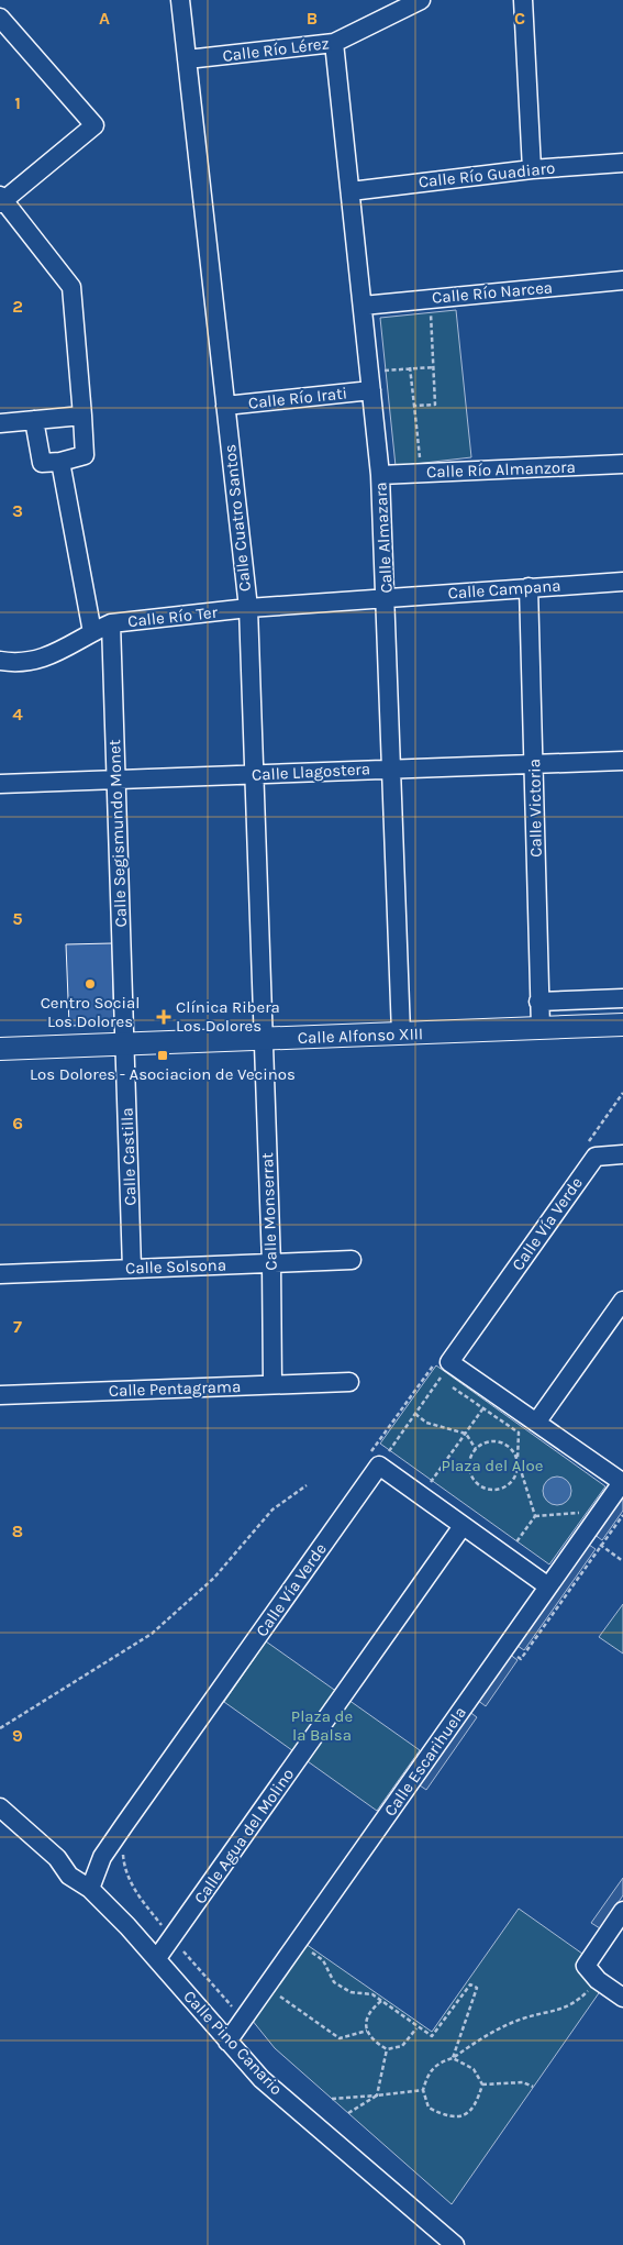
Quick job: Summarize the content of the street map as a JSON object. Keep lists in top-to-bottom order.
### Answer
{
  "streets": {
    "main road": ["Calle Alfonso XIII"],
    "street": [
      "Calle Río Lérez",
      "Calle Río Guadiaro",
      "Calle Río Narcea",
      "Calle Río Irati",
      "Calle Río Almanzora",
      "Calle Cuatro Santos",
      "Calle Almazara",
      "Calle Campana",
      "Calle Río Ter",
      "Calle Llagostera",
      "Calle Victoria",
      "Calle Segismundo Monet",
      "Calle Castilla",
      "Calle Monserrat",
      "Calle Vía Verde",
      "Calle Solsona",
      "Calle Pentagrama",
      "Calle Escarihuela",
      "Calle Agua del Molino",
      "Calle Pino Canario"
    ]
  },
  "crossings": [
    ["Calle Río Lérez", "Calle Cuatro Santos"],
    ["Calle Río Lérez", "Calle Almazara"],
    ["Calle Río Guadiaro", "Calle Almazara"],
    ["Calle Río Narcea", "Calle Almazara"],
    ["Calle Río Irati", "Calle Cuatro Santos"],
    ["Calle Río Irati", "Calle Almazara"],
    ["Calle Río Almanzora", "Calle Almazara"],
    ["Calle Cuatro Santos", "Calle Río Ter"],
    ["Calle Cuatro Santos", "Calle Llagostera"],
    ["Calle Cuatro Santos", "Calle Alfonso XIII"],
    ["Calle Cuatro Santos", "Calle Monserrat"],
    ["Calle Almazara", "Calle Campana"],
    ["Calle Almazara", "Calle Río Ter"],
    ["Calle Almazara", "Calle Llagostera"],
    ["Calle Almazara", "Calle Alfonso XIII"],
    ["Calle Campana", "Calle Río Ter"],
    ["Calle Campana", "Calle Victoria"],
    ["Calle Río Ter", "Calle Segismundo Monet"],
    ["Calle Llagostera", "Calle Victoria"],
    ["Calle Llagostera", "Calle Segismundo Monet"],
    ["Calle Victoria", "Calle Alfonso XIII"],
    ["Calle Segismundo Monet", "Calle Alfonso XIII"],
    ["Calle Segismundo Monet", "Calle Castilla"],
    ["Calle Alfonso XIII", "Calle Castilla"],
    ["Calle Alfonso XIII", "Calle Monserrat"],
    ["Calle Castilla", "Calle Solsona"],
    ["Calle Monserrat", "Calle Solsona"],
    ["Calle Monserrat", "Calle Pentagrama"],
    ["Calle Vía Verde", "Calle Escarihuela"],
    ["Calle Vía Verde", "Calle Agua del Molino"],
    ["Calle Vía Verde", "Calle Pino Canario"],
    ["Calle Escarihuela", "Calle Pino Canario"],
    ["Calle Agua del Molino", "Calle Pino Canario"]
  ],
  "parks": ["Plaza del Aloe", "Plaza de la Balsa"],
  "places": {
    "other": ["Centro Social Los Dolores"],
    "health": ["Clínica Ribera Los Dolores"],
    "transit": ["Los Dolores - Asociacion de Vecinos"]
  },
  "grid": {
    "columns": ["A", "B", "C"],
    "rows": [
      "1",
      "2",
      "3",
      "4",
      "5",
      "6",
      "7",
      "8",
      "9"
    ]
  }
}
